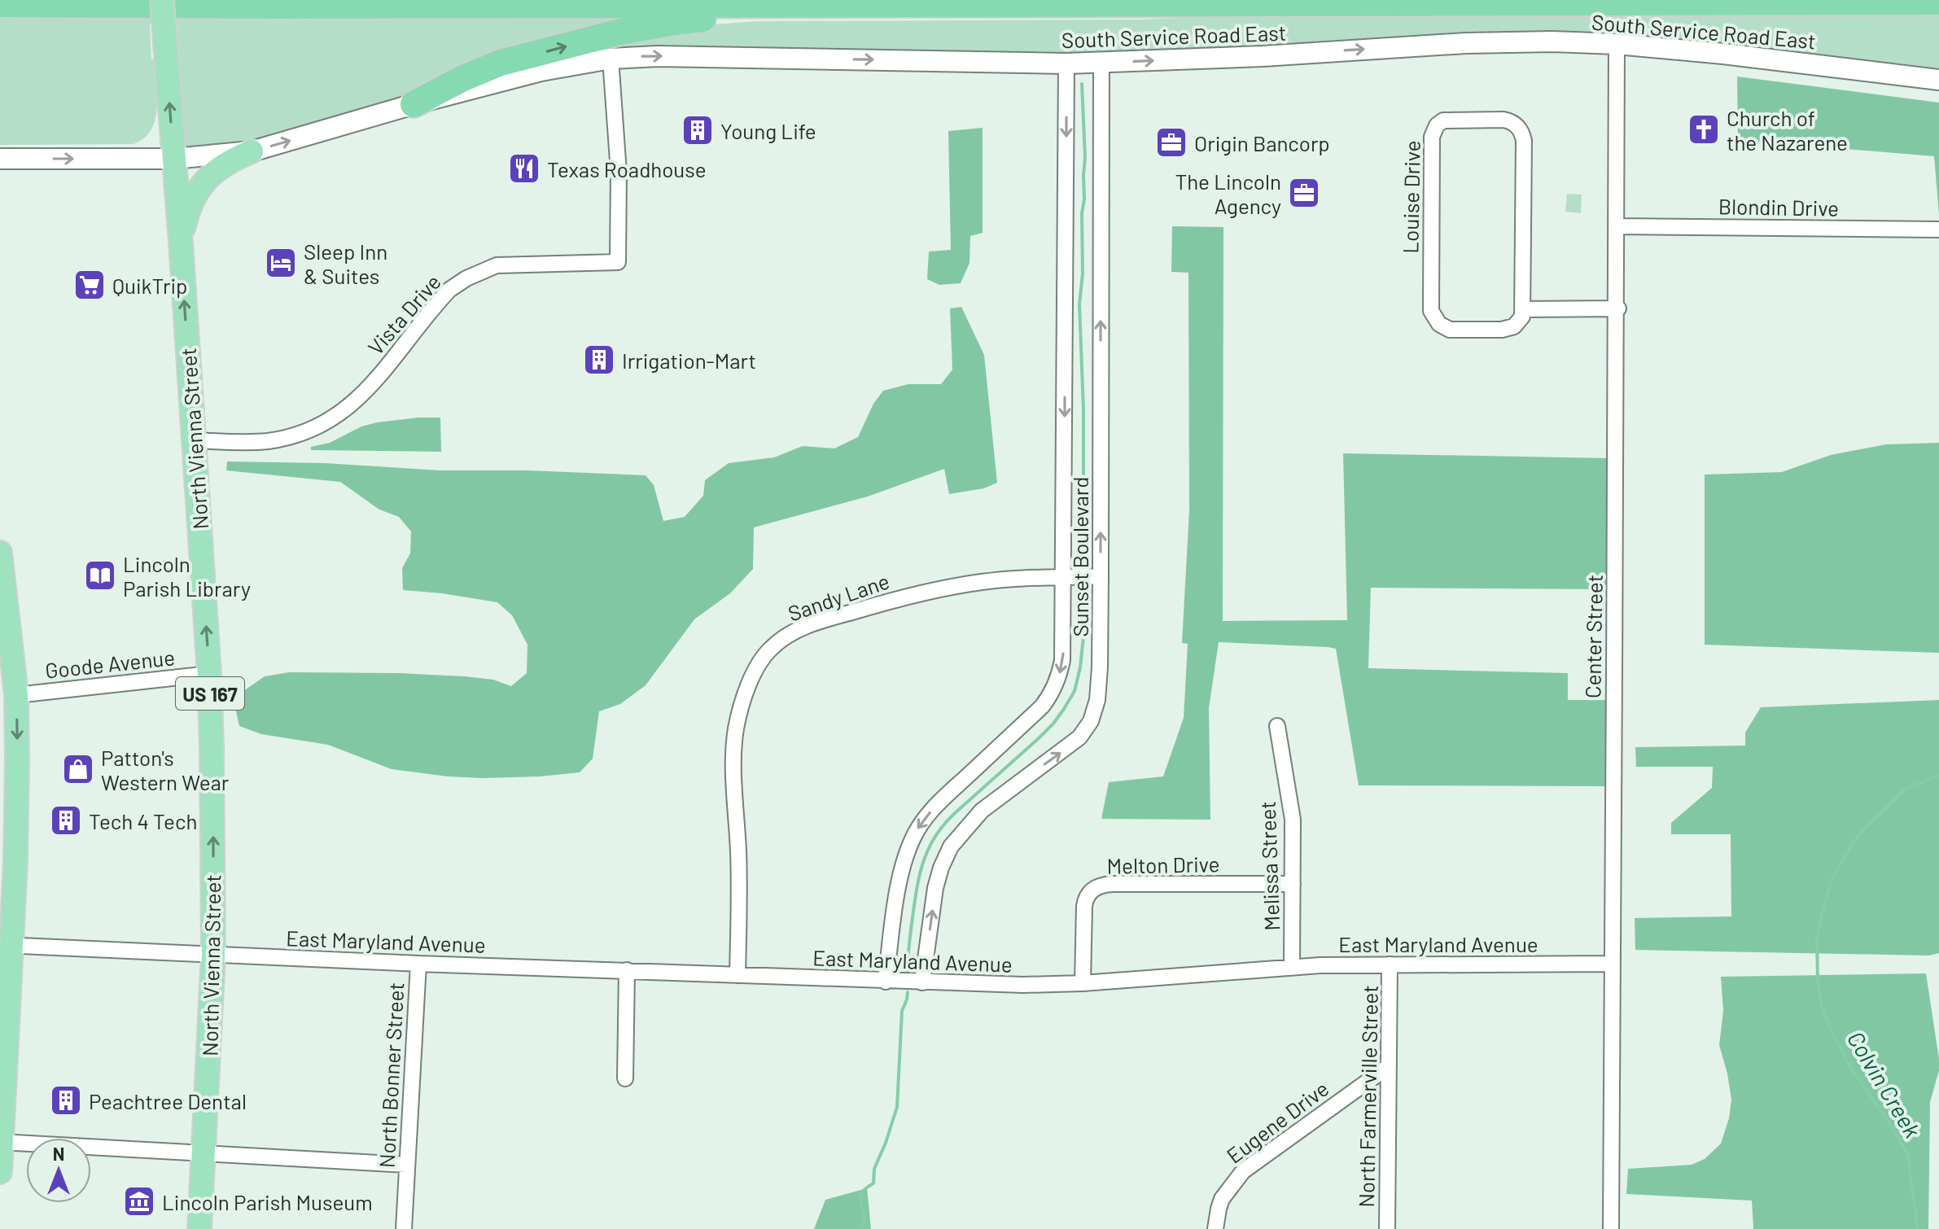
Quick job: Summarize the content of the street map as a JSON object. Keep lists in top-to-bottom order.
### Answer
{
  "streets": {
    "highway": ["North Vienna Street", "US 167"],
    "main road": ["South Service Road East"],
    "street": [
      "Louise Drive",
      "Blondin Drive",
      "Vista Drive",
      "Sunset Boulevard",
      "Sandy Lane",
      "Center Street",
      "Goode Avenue",
      "Melton Drive",
      "Melissa Street",
      "East Maryland Avenue",
      "North Bonner Street",
      "North Farmerville Street",
      "Eugene Drive"
    ]
  },
  "crossings": [
    ["South Service Road East", "Vista Drive"],
    ["South Service Road East", "North Vienna Street"],
    ["South Service Road East", "Sunset Boulevard"],
    ["South Service Road East", "Center Street"],
    ["Blondin Drive", "Center Street"],
    ["Vista Drive", "North Vienna Street"],
    ["North Vienna Street", "Goode Avenue"],
    ["North Vienna Street", "East Maryland Avenue"],
    ["Sunset Boulevard", "Sandy Lane"],
    ["Sunset Boulevard", "East Maryland Avenue"],
    ["Sandy Lane", "East Maryland Avenue"],
    ["Center Street", "East Maryland Avenue"],
    ["Melton Drive", "Melissa Street"],
    ["Melton Drive", "East Maryland Avenue"],
    ["Melissa Street", "East Maryland Avenue"],
    ["East Maryland Avenue", "North Bonner Street"],
    ["East Maryland Avenue", "North Farmerville Street"],
    ["North Farmerville Street", "Eugene Drive"]
  ],
  "one_way": ["South Service Road East"],
  "water": ["Colvin Creek"],
  "places": {
    "church": ["Church of the Nazarene"],
    "building": [
      "Young Life",
      "Irrigation-Mart",
      "Tech 4 Tech",
      "Peachtree Dental"
    ],
    "office": ["Origin Bancorp", "The Lincoln Agency"],
    "restaurant": ["Texas Roadhouse"],
    "hotel": ["Sleep Inn & Suites"],
    "supermarket": ["QuikTrip"],
    "library": ["Lincoln Parish Library"],
    "shop": ["Patton's Western Wear"],
    "museum": ["Lincoln Parish Museum"]
  },
  "north": "top"
}
